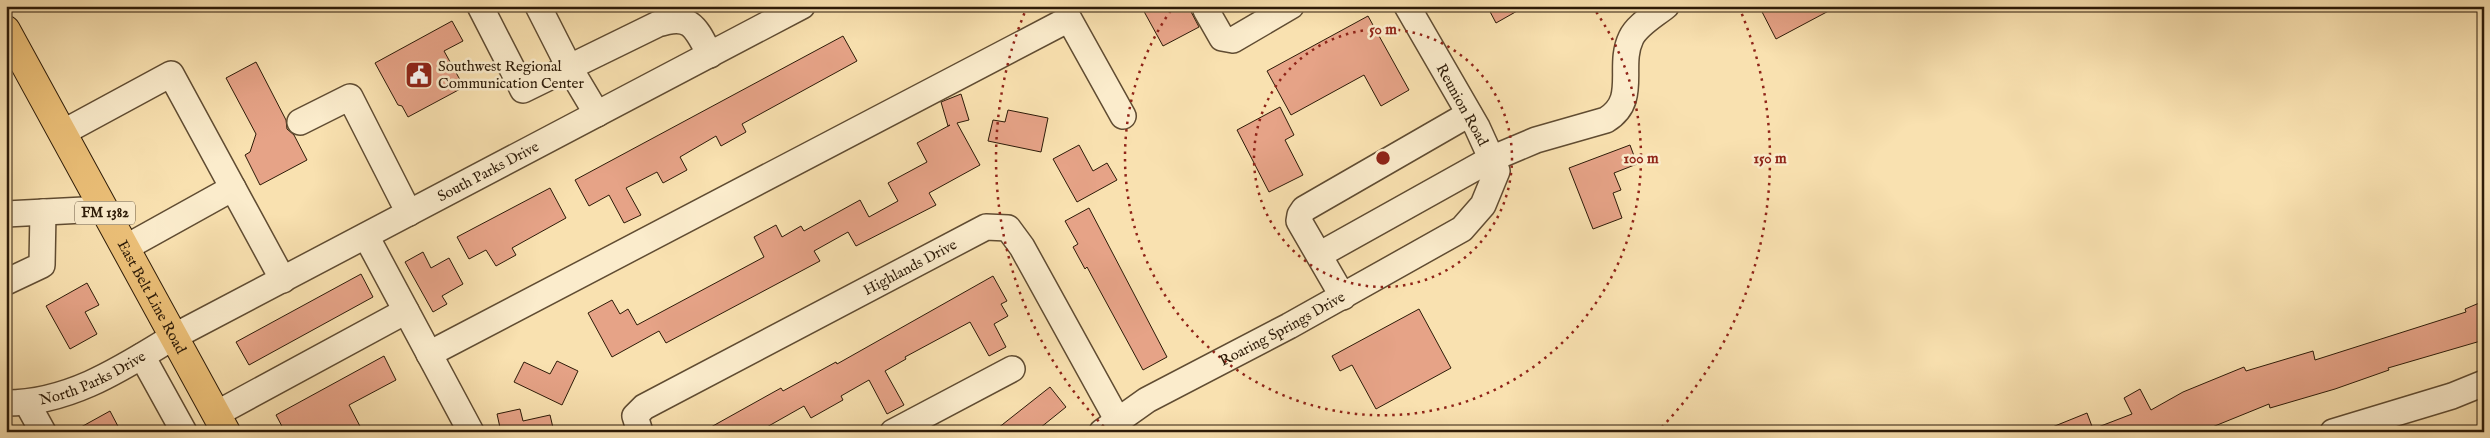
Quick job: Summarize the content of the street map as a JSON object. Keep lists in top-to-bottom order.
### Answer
{
  "streets": {
    "main road": ["FM 1382", "East Belt Line Road"],
    "street": [
      "Reunion Road",
      "South Parks Drive",
      "Highlands Drive",
      "Roaring Springs Drive",
      "North Parks Drive"
    ]
  },
  "crossings": [
    ["Reunion Road", "Roaring Springs Drive"],
    ["South Parks Drive", "East Belt Line Road"],
    ["South Parks Drive", "North Parks Drive"],
    ["Highlands Drive", "Roaring Springs Drive"],
    ["East Belt Line Road", "North Parks Drive"]
  ],
  "places": {
    "public building": ["Southwest Regional Communication Center"]
  },
  "rings": ["50 m", "100 m", "150 m"]
}
